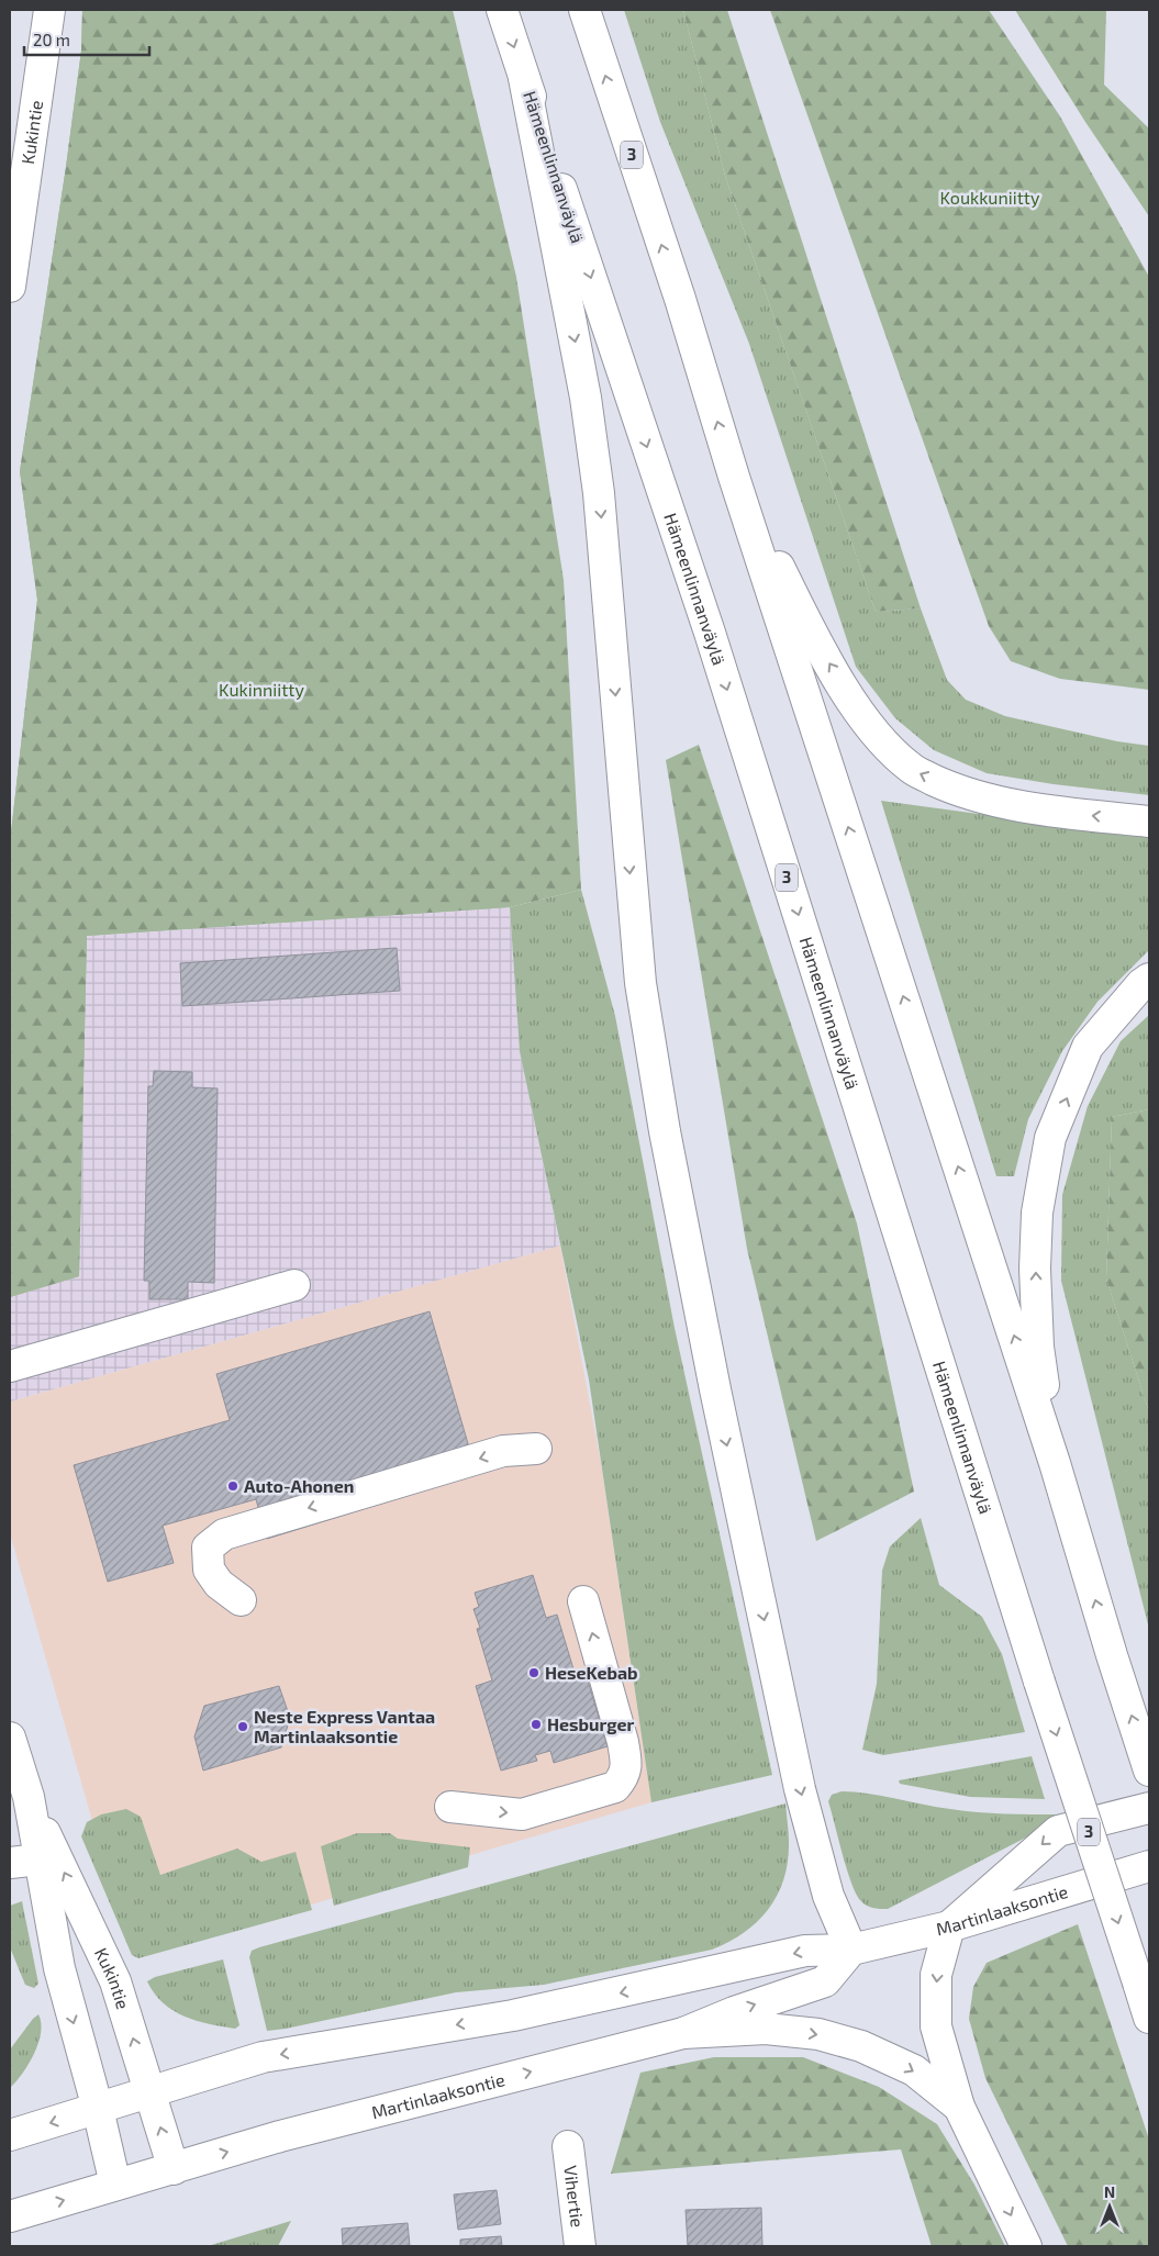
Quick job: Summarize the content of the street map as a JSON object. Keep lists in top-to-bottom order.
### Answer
{
  "streets": {
    "main road": [
      "Kukintie",
      "3",
      "Hämeenlinnanväylä",
      "Martinlaaksontie",
      "Vihertie"
    ]
  },
  "crossings": [
    ["Kukintie", "Martinlaaksontie"]
  ],
  "parks": ["Koukkuniitty", "Kukinniitty"],
  "places": [
    "Auto-Ahonen",
    "HeseKebab",
    "Hesburger",
    "Neste Express Vantaa Martinlaaksontie"
  ],
  "scale_bar": "20 m",
  "north": "top"
}
